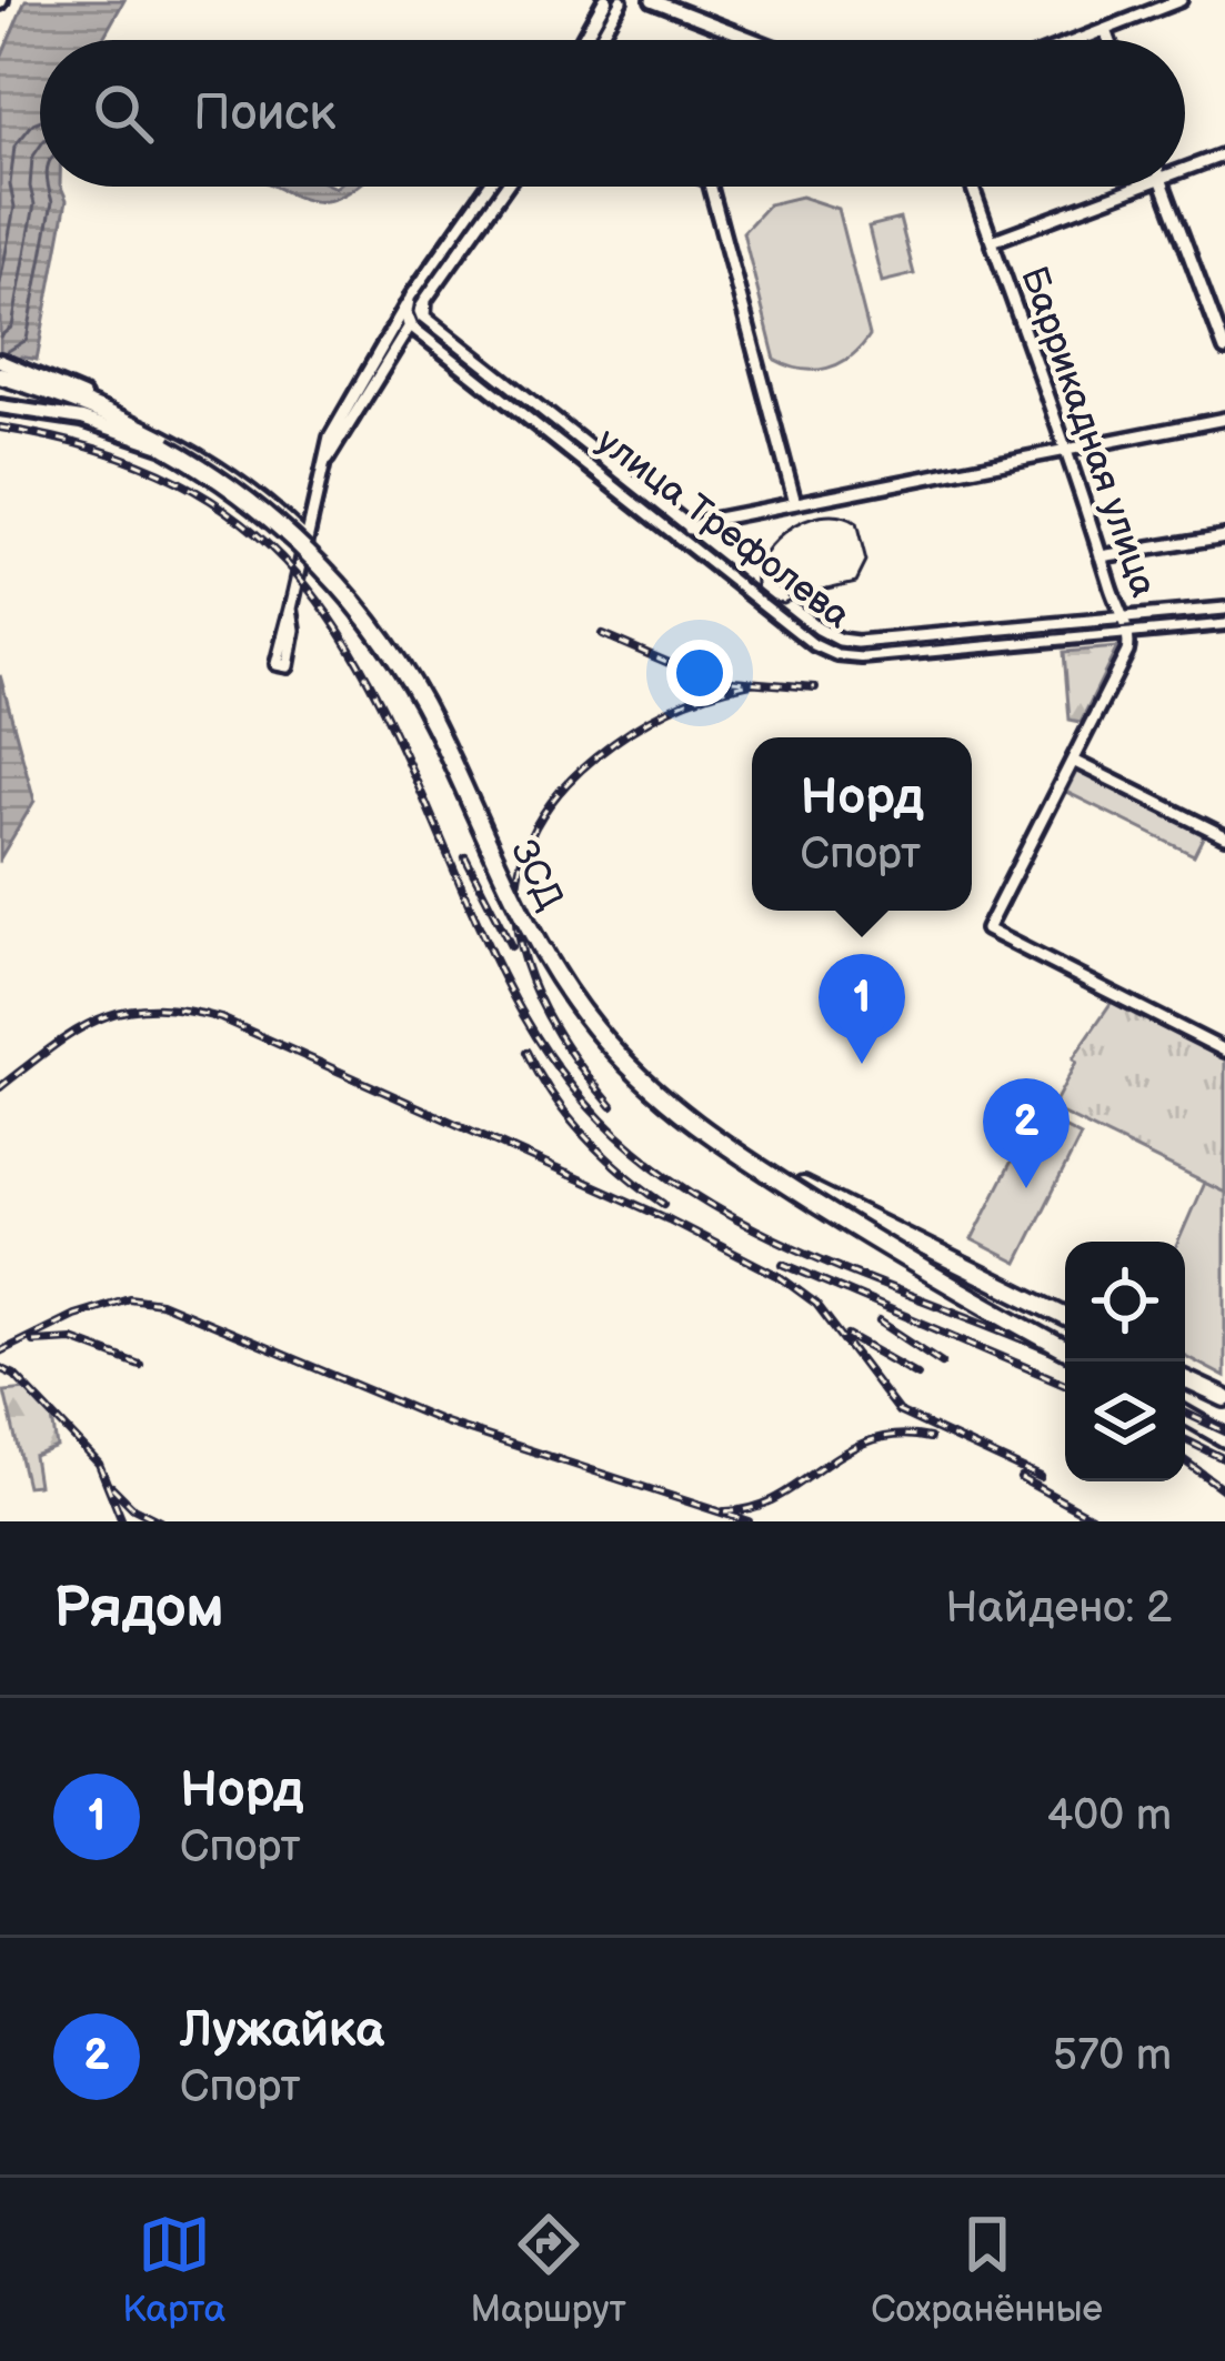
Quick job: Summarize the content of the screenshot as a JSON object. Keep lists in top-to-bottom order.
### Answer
{
  "streets": {
    "highway": ["ЗСД"],
    "main road": ["улица Трефолева"],
    "street": ["Баррикадная улица"]
  },
  "crossings": [
    ["Баррикадная улица", "улица Трефолева"]
  ],
  "page": {
    "search": "Поиск",
    "popup": ["Норд", "Спорт"],
    "pins": ["1", "2"],
    "heading": ["Рядом", "Найдено: 2"],
    "list": [
      {
        "mark": "1",
        "name": "Норд",
        "note": "Спорт",
        "value": "400 m"
      },
      {
        "mark": "2",
        "name": "Лужайка",
        "note": "Спорт",
        "value": "570 m"
      }
    ],
    "nav": ["Карта", "Маршрут", "Сохранённые"]
  }
}
